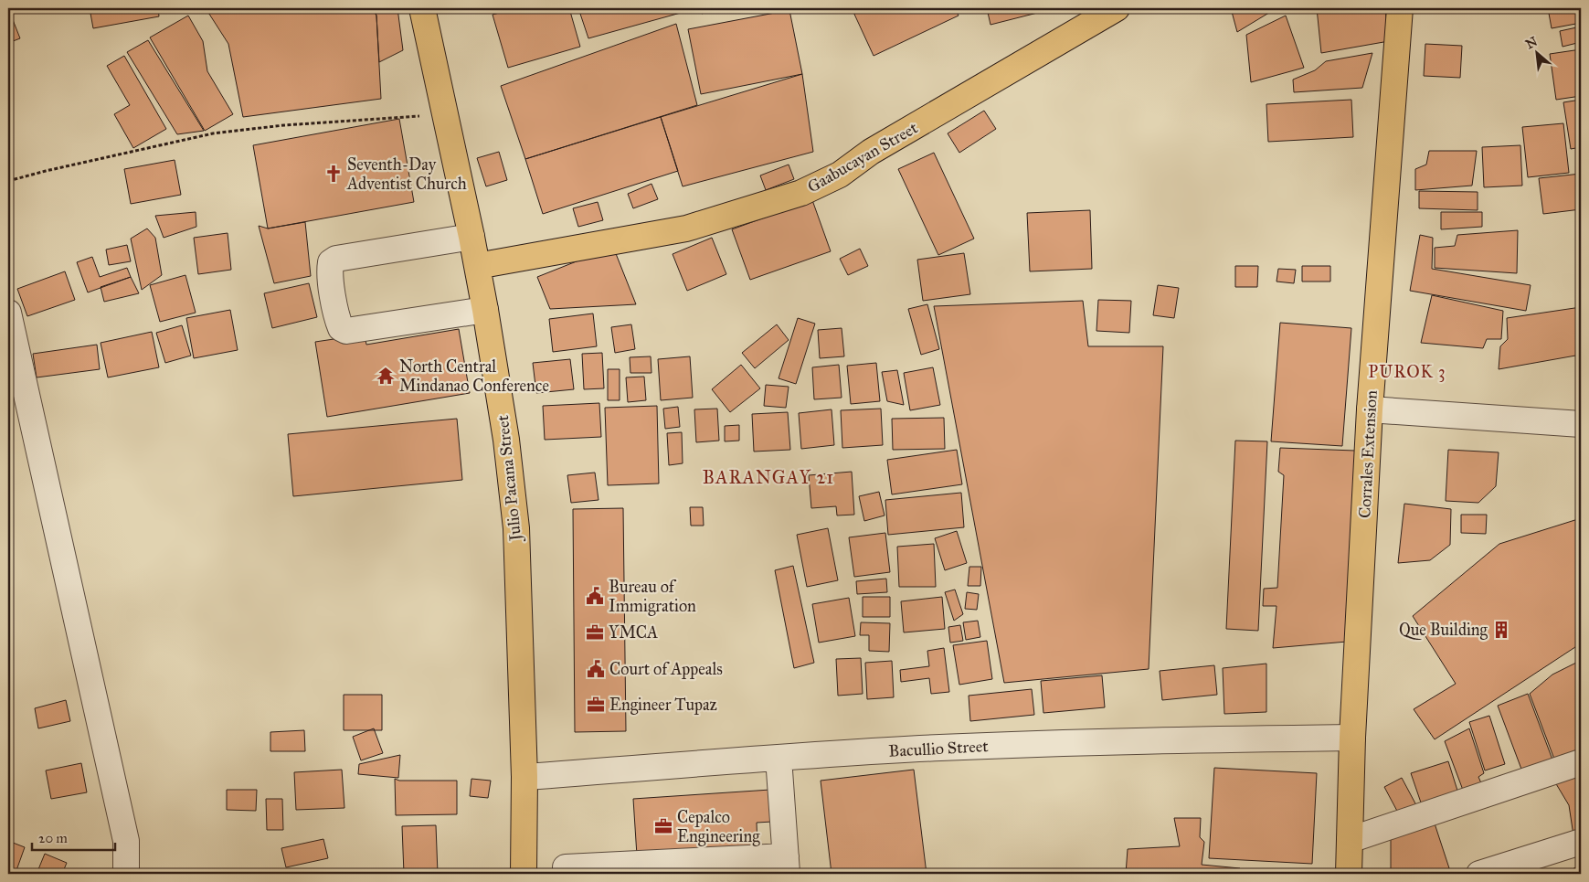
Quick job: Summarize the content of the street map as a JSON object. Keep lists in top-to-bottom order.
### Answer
{
  "streets": {
    "main road": ["Gaabucayan Street", "Corrales Extension", "Julio Pacana Street"],
    "street": ["Bacullio Street"]
  },
  "crossings": [
    ["Gaabucayan Street", "Julio Pacana Street"],
    ["Corrales Extension", "Bacullio Street"],
    ["Julio Pacana Street", "Bacullio Street"]
  ],
  "districts": ["PUROK 3", "BARANGAY 21"],
  "places": {
    "church": ["Seventh-Day Adventist Church"],
    "temple": ["North Central Mindanao Conference"],
    "public building": ["Bureau of Immigration", "Court of Appeals"],
    "building": ["Que Building"],
    "office": ["YMCA", "Engineer Tupaz", "Cepalco Engineering"]
  },
  "scale_bar": "20 m",
  "north": "top left"
}
